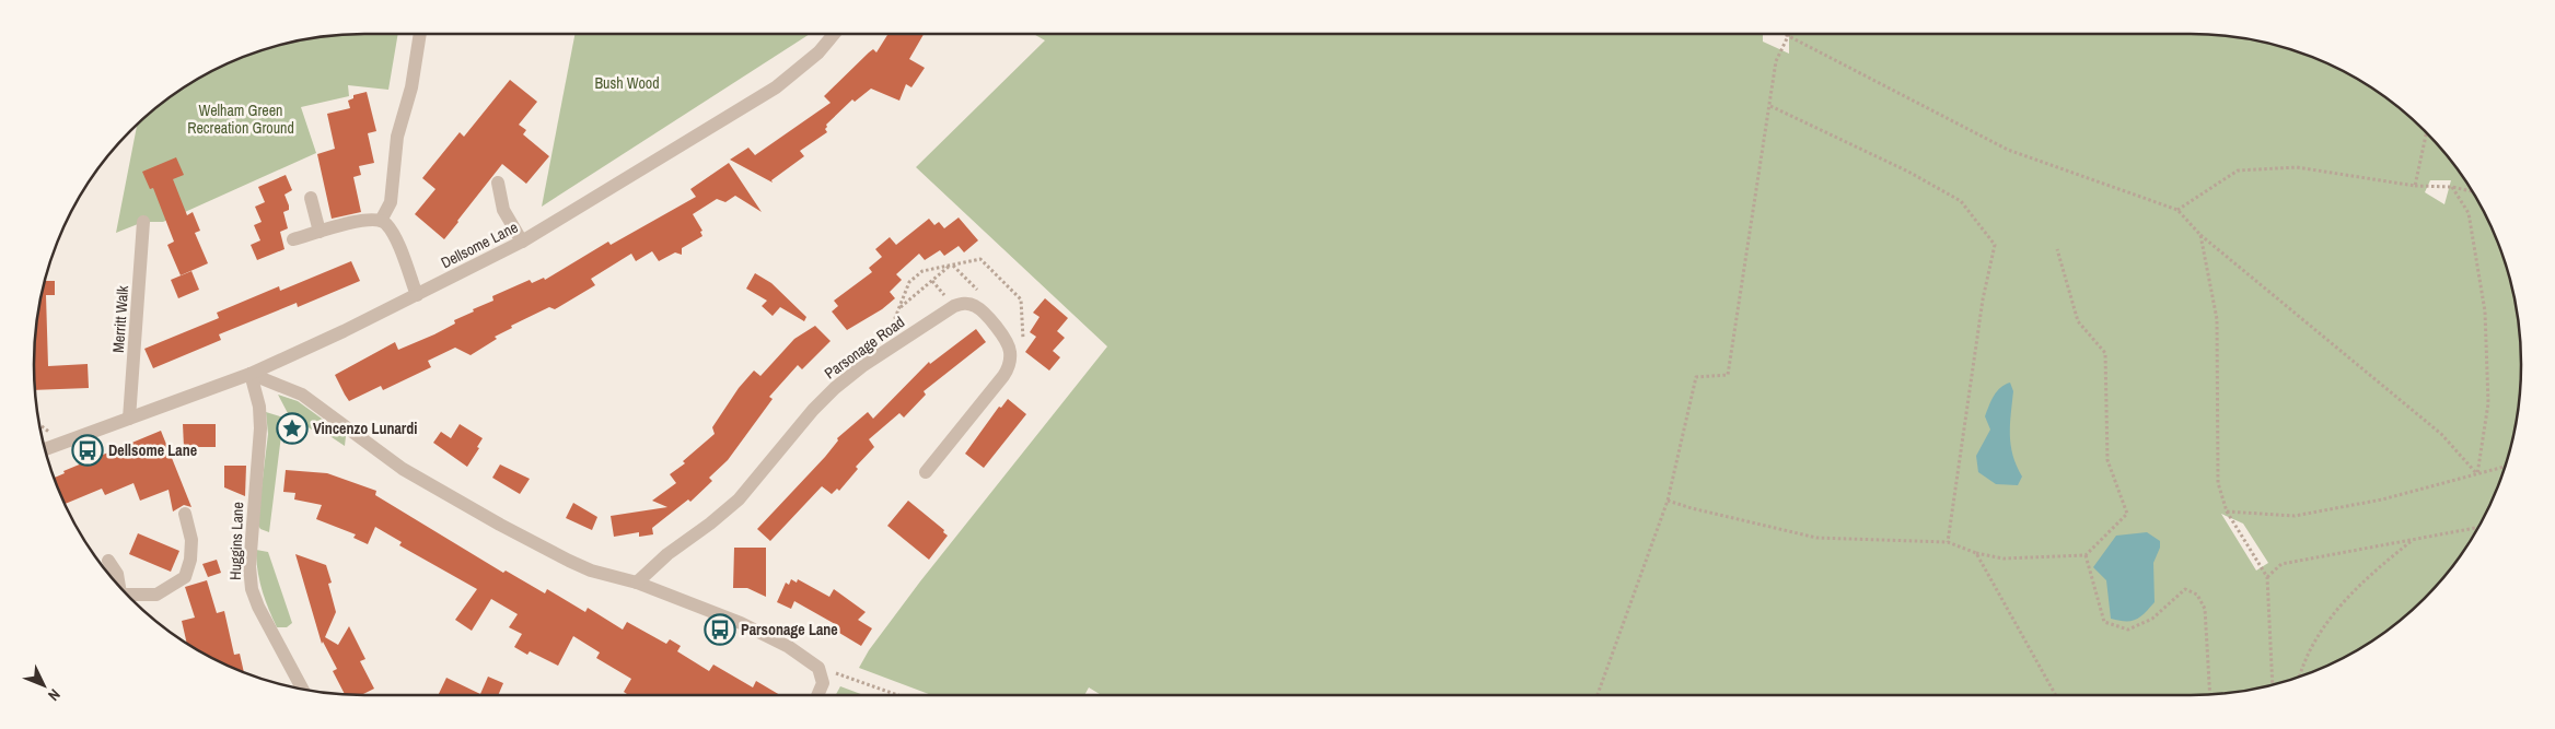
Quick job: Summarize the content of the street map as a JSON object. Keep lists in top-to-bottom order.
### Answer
{
  "streets": {
    "street": [
      "Dellsome Lane",
      "Merritt Walk",
      "Parsonage Road",
      "Huggins Lane"
    ]
  },
  "crossings": [
    ["Dellsome Lane", "Merritt Walk"],
    ["Dellsome Lane", "Huggins Lane"]
  ],
  "parks": ["Bush Wood", "Welham Green Recreation Ground"],
  "places": {
    "place": ["Vincenzo Lunardi"],
    "bus stop": ["Dellsome Lane", "Parsonage Lane"]
  },
  "north": "bottom right"
}
